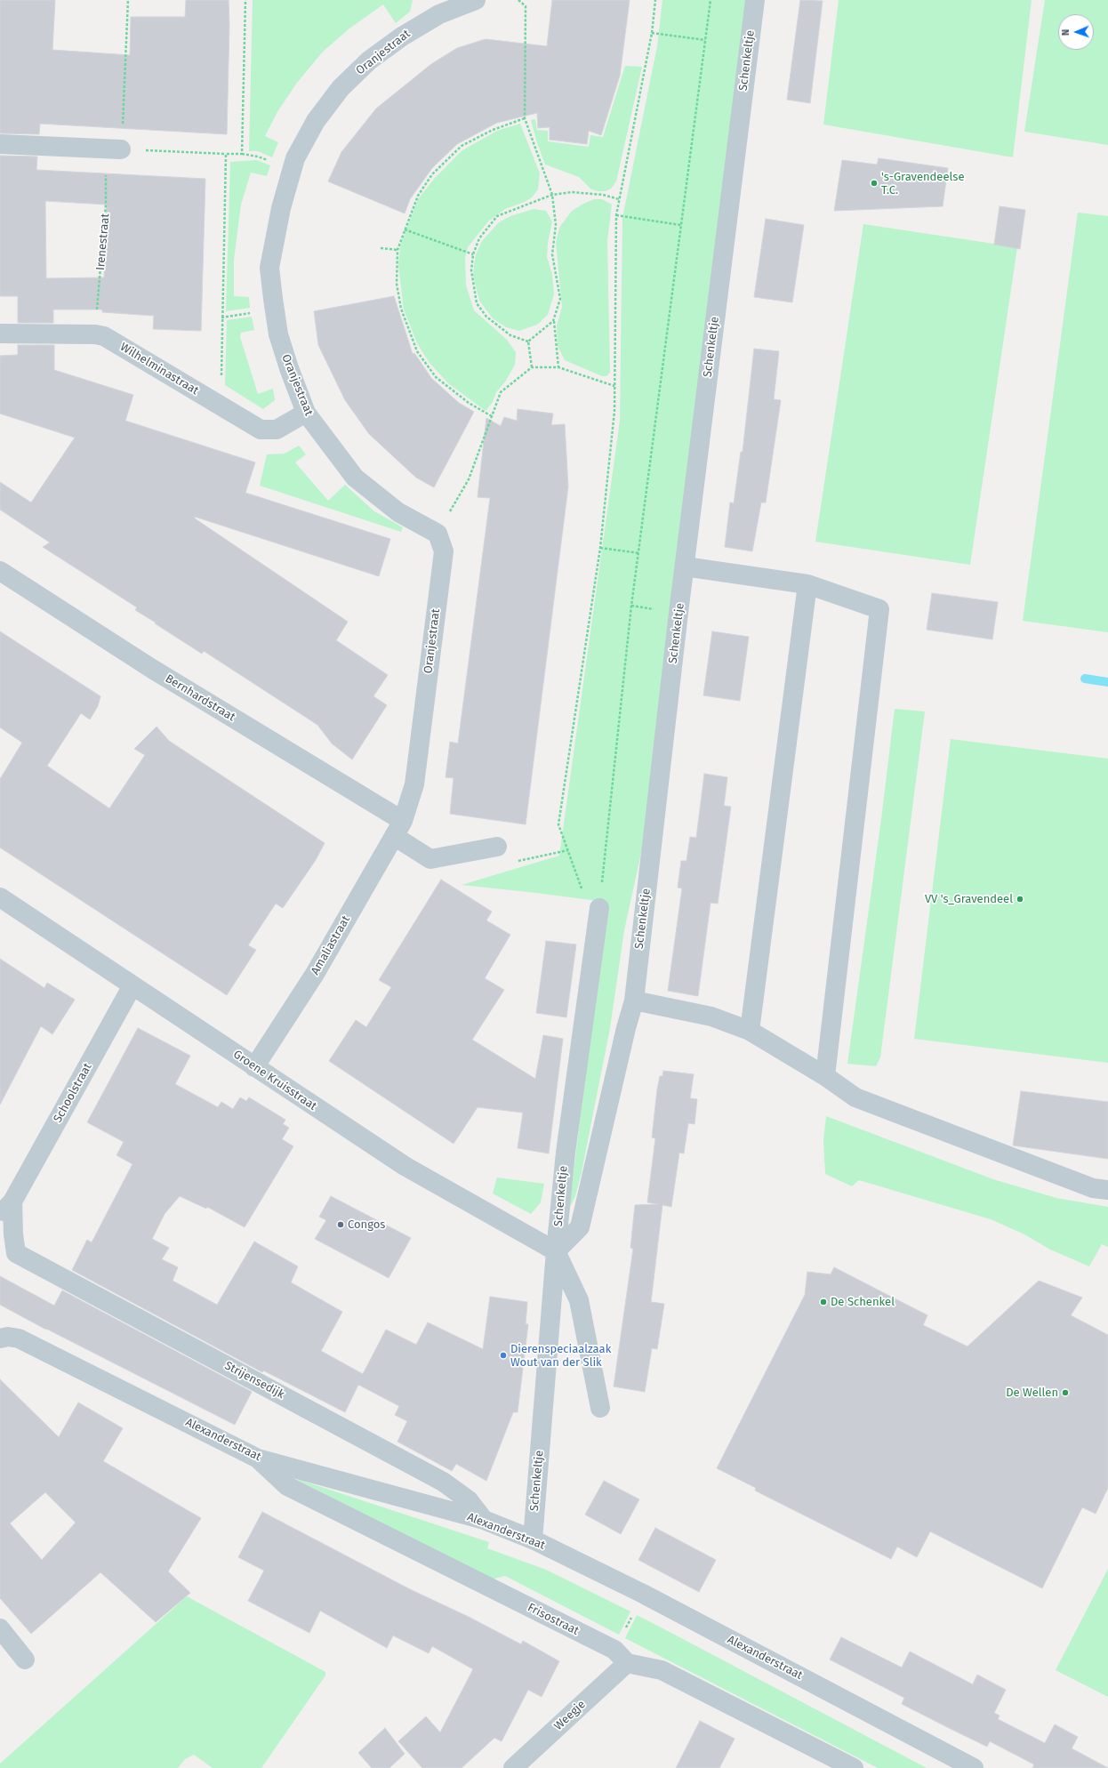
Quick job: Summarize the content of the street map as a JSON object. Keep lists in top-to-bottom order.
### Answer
{
  "streets": {
    "street": [
      "Oranjestraat",
      "Schenkeltje",
      "Wilhelminastraat",
      "Bernhardstraat",
      "Amaliastraat",
      "Groene Kruisstraat",
      "Schoolstraat",
      "Strijensedijk",
      "Alexanderstraat",
      "Frisostraat",
      "Weegje"
    ],
    "path": ["Irenestraat"]
  },
  "crossings": [
    ["Oranjestraat", "Wilhelminastraat"],
    ["Oranjestraat", "Bernhardstraat"],
    ["Oranjestraat", "Amaliastraat"],
    ["Schenkeltje", "Groene Kruisstraat"],
    ["Schenkeltje", "Alexanderstraat"],
    ["Irenestraat", "Wilhelminastraat"],
    ["Bernhardstraat", "Amaliastraat"],
    ["Amaliastraat", "Groene Kruisstraat"],
    ["Groene Kruisstraat", "Schoolstraat"],
    ["Schoolstraat", "Strijensedijk"],
    ["Strijensedijk", "Alexanderstraat"],
    ["Alexanderstraat", "Frisostraat"],
    ["Frisostraat", "Weegje"]
  ],
  "places": [
    "'s-Gravendeelse T.C.",
    "VV 's_Gravendeel",
    "Congos",
    "De Schenkel",
    "Dierenspeciaalzaak Wout van der Slik",
    "De Wellen"
  ],
  "north": "left"
}
